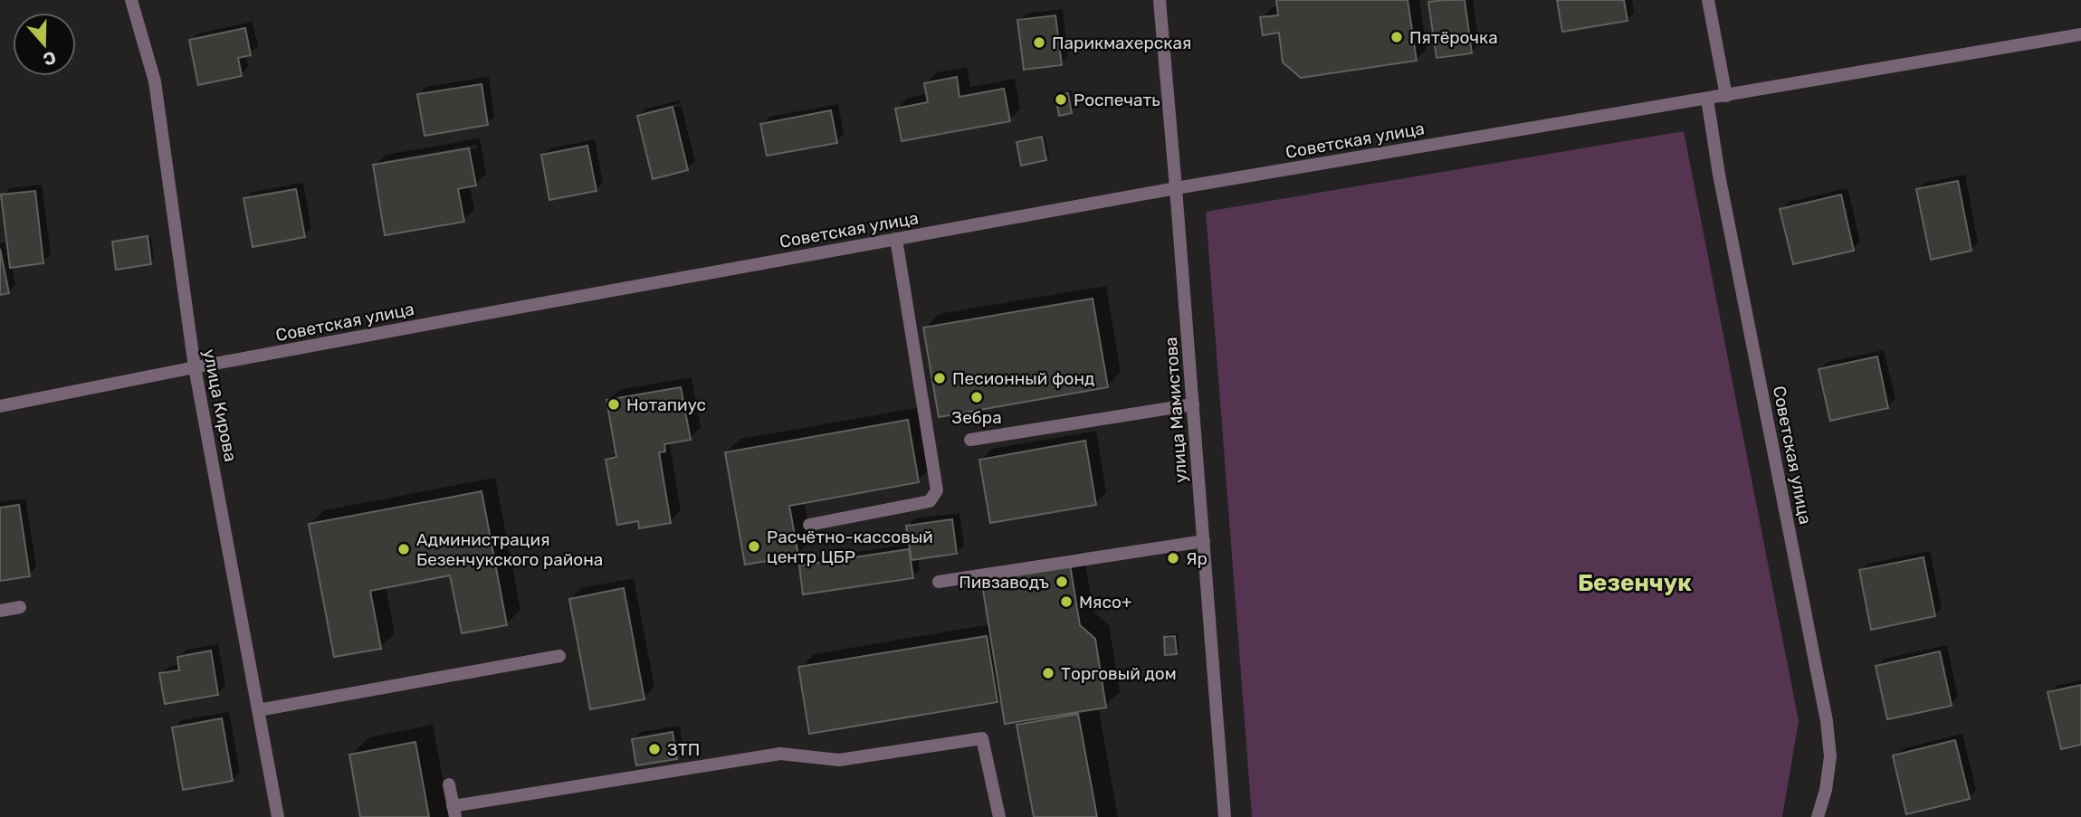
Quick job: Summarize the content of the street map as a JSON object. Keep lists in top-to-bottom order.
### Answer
{
  "streets": {
    "street": ["Советская улица", "улица Кирова", "улица Мамистова"]
  },
  "crossings": [
    ["Советская улица", "улица Кирова"],
    ["Советская улица", "улица Мамистова"]
  ],
  "districts": ["Безенчук"],
  "places": [
    "Пятёрочка",
    "Парикмахерская",
    "Роспечать",
    "Песионный фонд",
    "Зебра",
    "Нотапиус",
    "Расчётно-кассовый центр ЦБР",
    "Администрация Безенчукского района",
    "Яр",
    "Пивзаводъ",
    "Мясо+",
    "Торговый дом",
    "ЗТП"
  ],
  "north": "bottom"
}
